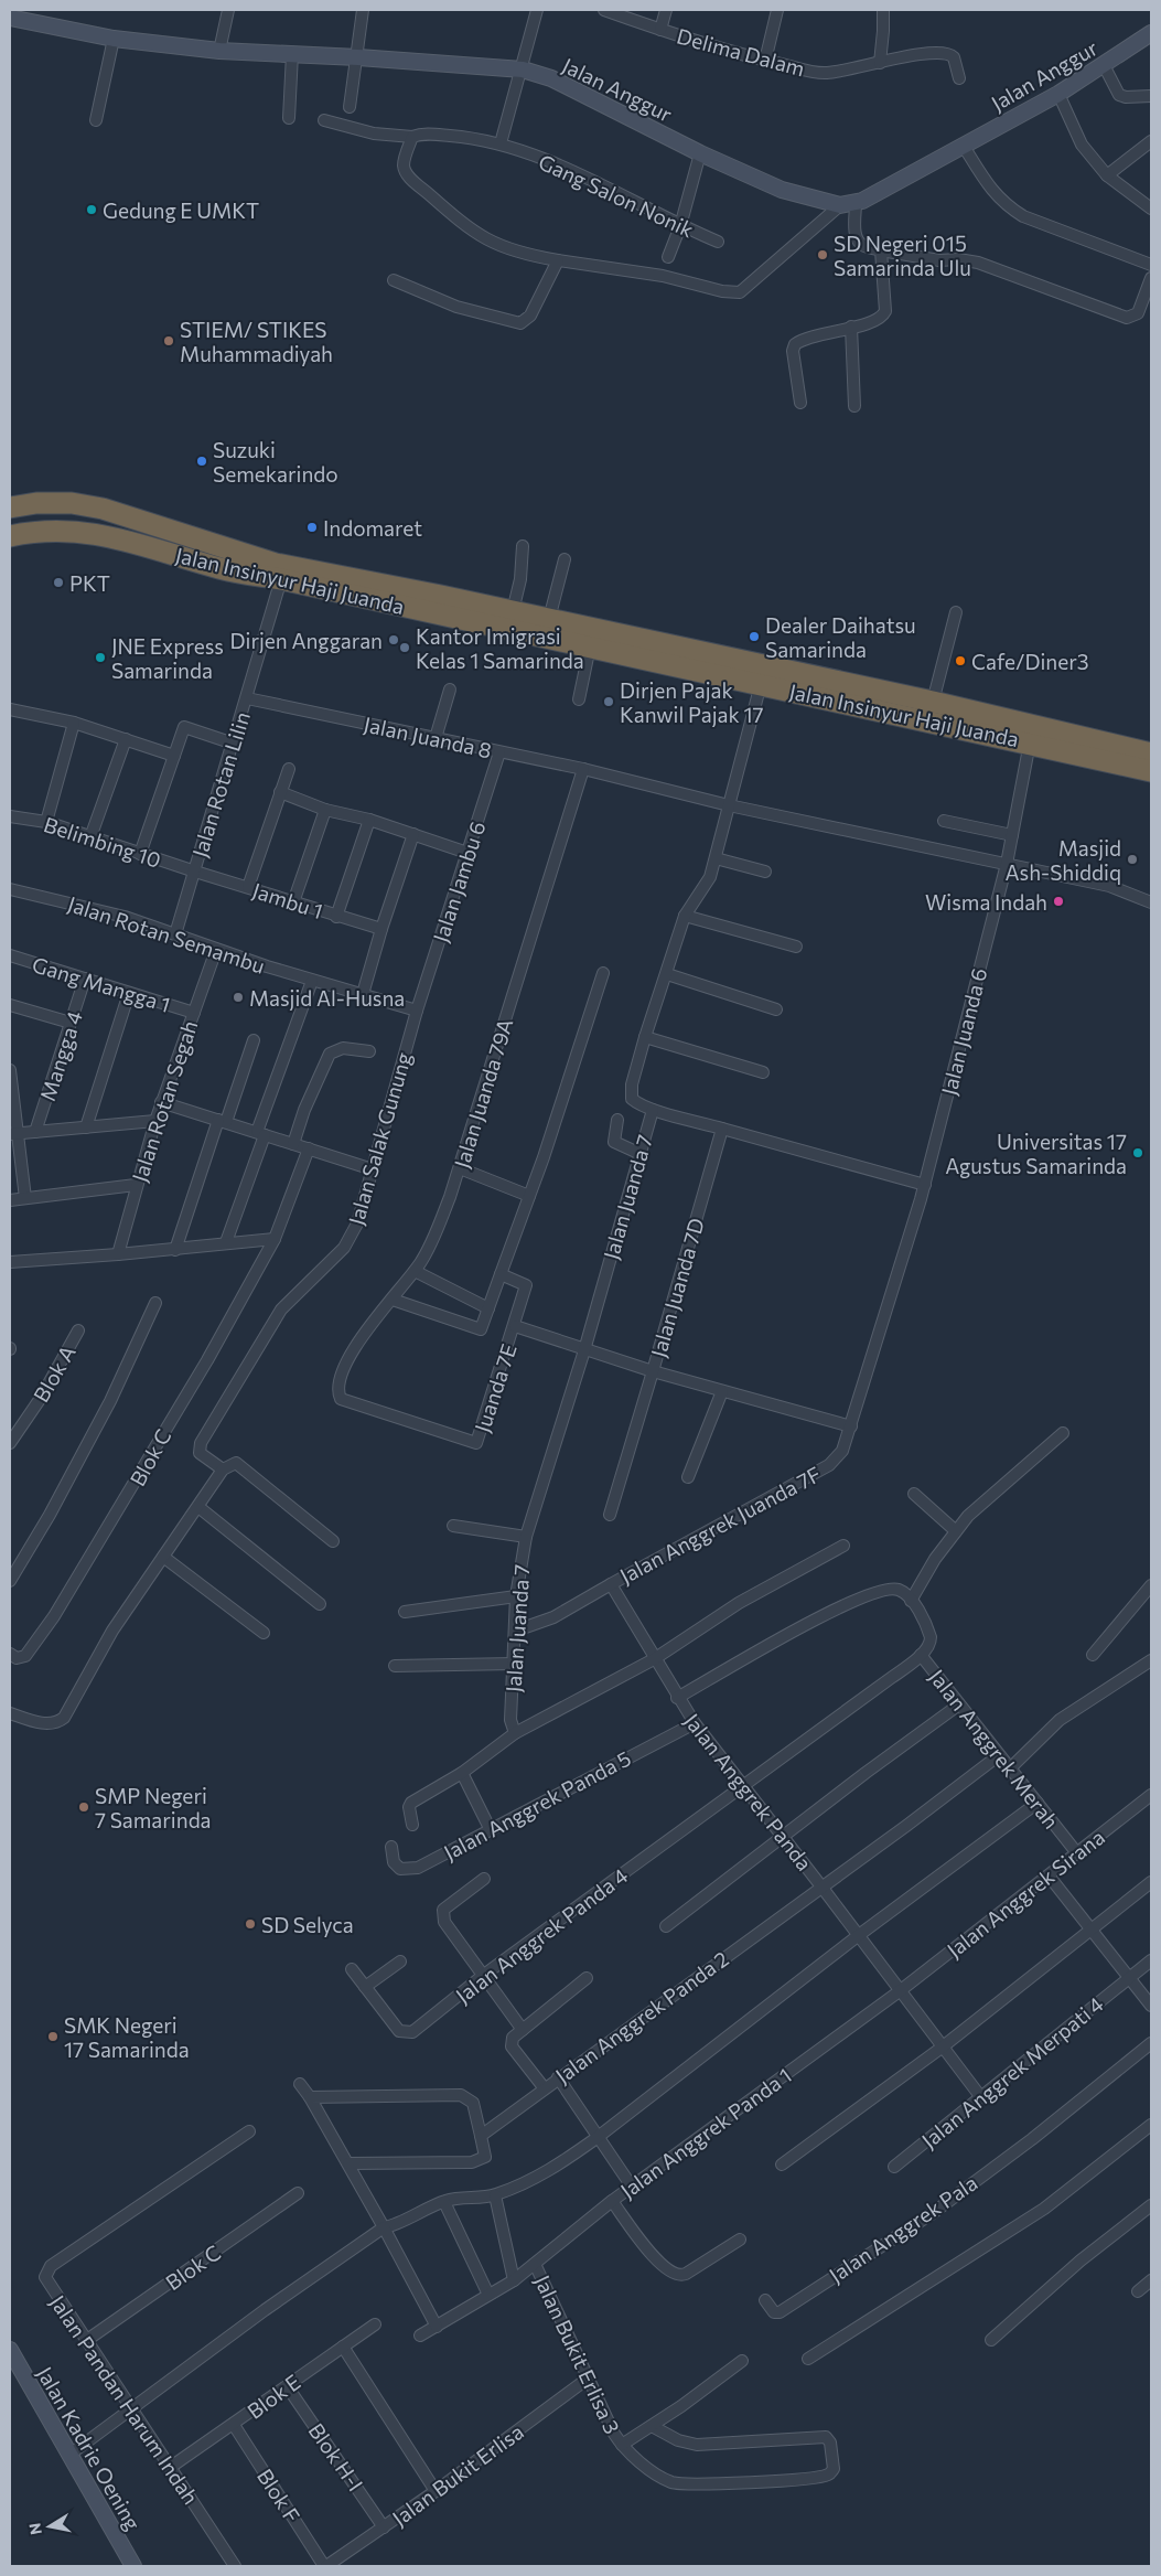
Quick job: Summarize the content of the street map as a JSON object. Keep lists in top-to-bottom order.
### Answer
{
  "streets": {
    "highway": ["Jalan Insinyur Haji Juanda"],
    "street": [
      "Delima Dalam",
      "Jalan Anggur",
      "Gang Salon Nonik",
      "Jalan Juanda 8",
      "Jalan Rotan Lilin",
      "Belimbing 10",
      "Jalan Jambu 6",
      "Jambu 1",
      "Jalan Rotan Semambu",
      "Gang Mangga 1",
      "Jalan Juanda 6",
      "Mangga 4",
      "Jalan Juanda 79A",
      "Jalan Rotan Segah",
      "Jalan Salak Gunung",
      "Jalan Juanda 7",
      "Jalan Juanda 7D",
      "Blok A",
      "Juanda 7E",
      "Blok C",
      "Jalan Anggrek Juanda 7F",
      "Jalan Anggrek Merah",
      "Jalan Anggrek Panda",
      "Jalan Anggrek Panda 5",
      "Jalan Anggrek Sirana",
      "Jalan Anggrek Panda 4",
      "Jalan Anggrek Panda 2",
      "Jalan Anggrek Merpati 4",
      "Jalan Anggrek Panda 1",
      "Jalan Anggrek Pala",
      "Jalan Bukit Erlisa 3",
      "Blok E",
      "Jalan Pandan Harum Indah",
      "Jalan Kadrie Oening",
      "Blok H-I",
      "Jalan Bukit Erlisa",
      "Blok F"
    ]
  },
  "crossings": [
    ["Jalan Insinyur Haji Juanda", "Jalan Juanda 6"],
    ["Jalan Insinyur Haji Juanda", "Jalan Juanda 7"],
    ["Jalan Juanda 8", "Jalan Rotan Lilin"],
    ["Jalan Juanda 8", "Jalan Jambu 6"],
    ["Jalan Juanda 8", "Jalan Juanda 79A"],
    ["Jalan Juanda 8", "Jalan Juanda 7"],
    ["Jalan Rotan Lilin", "Belimbing 10"],
    ["Jalan Rotan Lilin", "Jambu 1"],
    ["Jalan Rotan Lilin", "Jalan Rotan Semambu"],
    ["Belimbing 10", "Jambu 1"],
    ["Jalan Jambu 6", "Jalan Rotan Semambu"],
    ["Jalan Jambu 6", "Jalan Salak Gunung"],
    ["Jalan Rotan Semambu", "Jalan Rotan Segah"],
    ["Jalan Rotan Semambu", "Jalan Salak Gunung"],
    ["Gang Mangga 1", "Mangga 4"],
    ["Gang Mangga 1", "Jalan Rotan Segah"],
    ["Jalan Juanda 6", "Jalan Anggrek Juanda 7F"],
    ["Jalan Juanda 79A", "Juanda 7E"],
    ["Jalan Juanda 7", "Jalan Anggrek Juanda 7F"],
    ["Blok C", "Jalan Pandan Harum Indah"],
    ["Jalan Anggrek Juanda 7F", "Jalan Anggrek Panda"],
    ["Jalan Anggrek Merah", "Jalan Anggrek Sirana"],
    ["Jalan Anggrek Merah", "Jalan Anggrek Panda 4"],
    ["Jalan Anggrek Merah", "Jalan Anggrek Panda 2"],
    ["Jalan Anggrek Panda", "Jalan Anggrek Panda 5"],
    ["Jalan Anggrek Panda", "Jalan Anggrek Sirana"],
    ["Jalan Anggrek Panda", "Jalan Anggrek Panda 4"],
    ["Jalan Anggrek Panda", "Jalan Anggrek Panda 2"],
    ["Jalan Anggrek Panda", "Jalan Anggrek Merpati 4"],
    ["Jalan Anggrek Panda", "Jalan Anggrek Panda 1"],
    ["Jalan Anggrek Sirana", "Jalan Anggrek Panda 1"],
    ["Jalan Anggrek Panda 1", "Jalan Bukit Erlisa 3"],
    ["Jalan Bukit Erlisa 3", "Jalan Bukit Erlisa"],
    ["Blok E", "Jalan Pandan Harum Indah"],
    ["Blok E", "Blok H-I"],
    ["Blok E", "Blok F"],
    ["Blok H-I", "Jalan Bukit Erlisa"],
    ["Jalan Bukit Erlisa", "Blok F"]
  ],
  "places": [
    "Gedung E UMKT",
    "SD Negeri 015 Samarinda Ulu",
    "STIEM/ STIKES Muhammadiyah",
    "Suzuki Semekarindo",
    "Indomaret",
    "PKT",
    "Dealer Daihatsu Samarinda",
    "Dirjen Anggaran",
    "Kantor Imigrasi Kelas 1 Samarinda",
    "JNE Express Samarinda",
    "Cafe/Diner3",
    "Dirjen Pajak Kanwil Pajak 17",
    "Masjid Ash-Shiddiq",
    "Wisma Indah",
    "Masjid Al-Husna",
    "Universitas 17 Agustus Samarinda",
    "SMP Negeri 7 Samarinda",
    "SD Selyca",
    "SMK Negeri 17 Samarinda"
  ],
  "north": "left"
}
